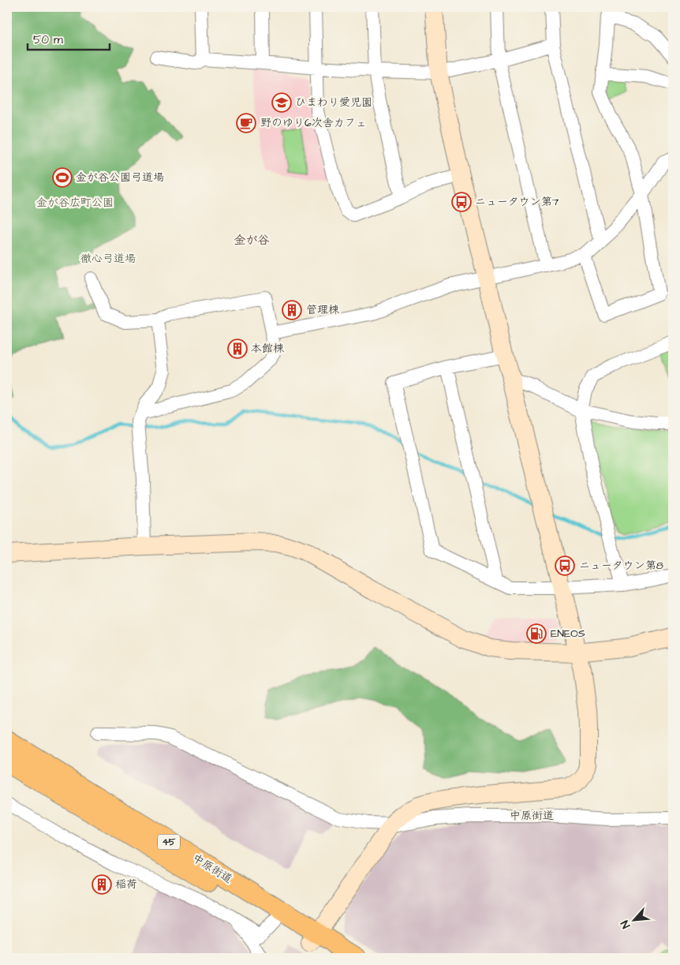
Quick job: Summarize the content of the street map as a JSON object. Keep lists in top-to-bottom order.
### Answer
{
  "streets": {
    "main road": ["中原街道", "45"]
  },
  "districts": ["金が谷"],
  "parks": ["金が谷広町公園", "徹心弓道場"],
  "places": {
    "school or university": ["ひまわり愛児園"],
    "cafe": ["野のゆり6次舎カフェ"],
    "sports": ["金が谷公園弓道場"],
    "bus stop": ["ニュータウン第7", "ニュータウン第8"],
    "building": ["管理棟", "本館棟", "稲荷"],
    "fuel station": ["ENEOS"]
  },
  "scale_bar": "50 m",
  "north": "bottom left"
}
